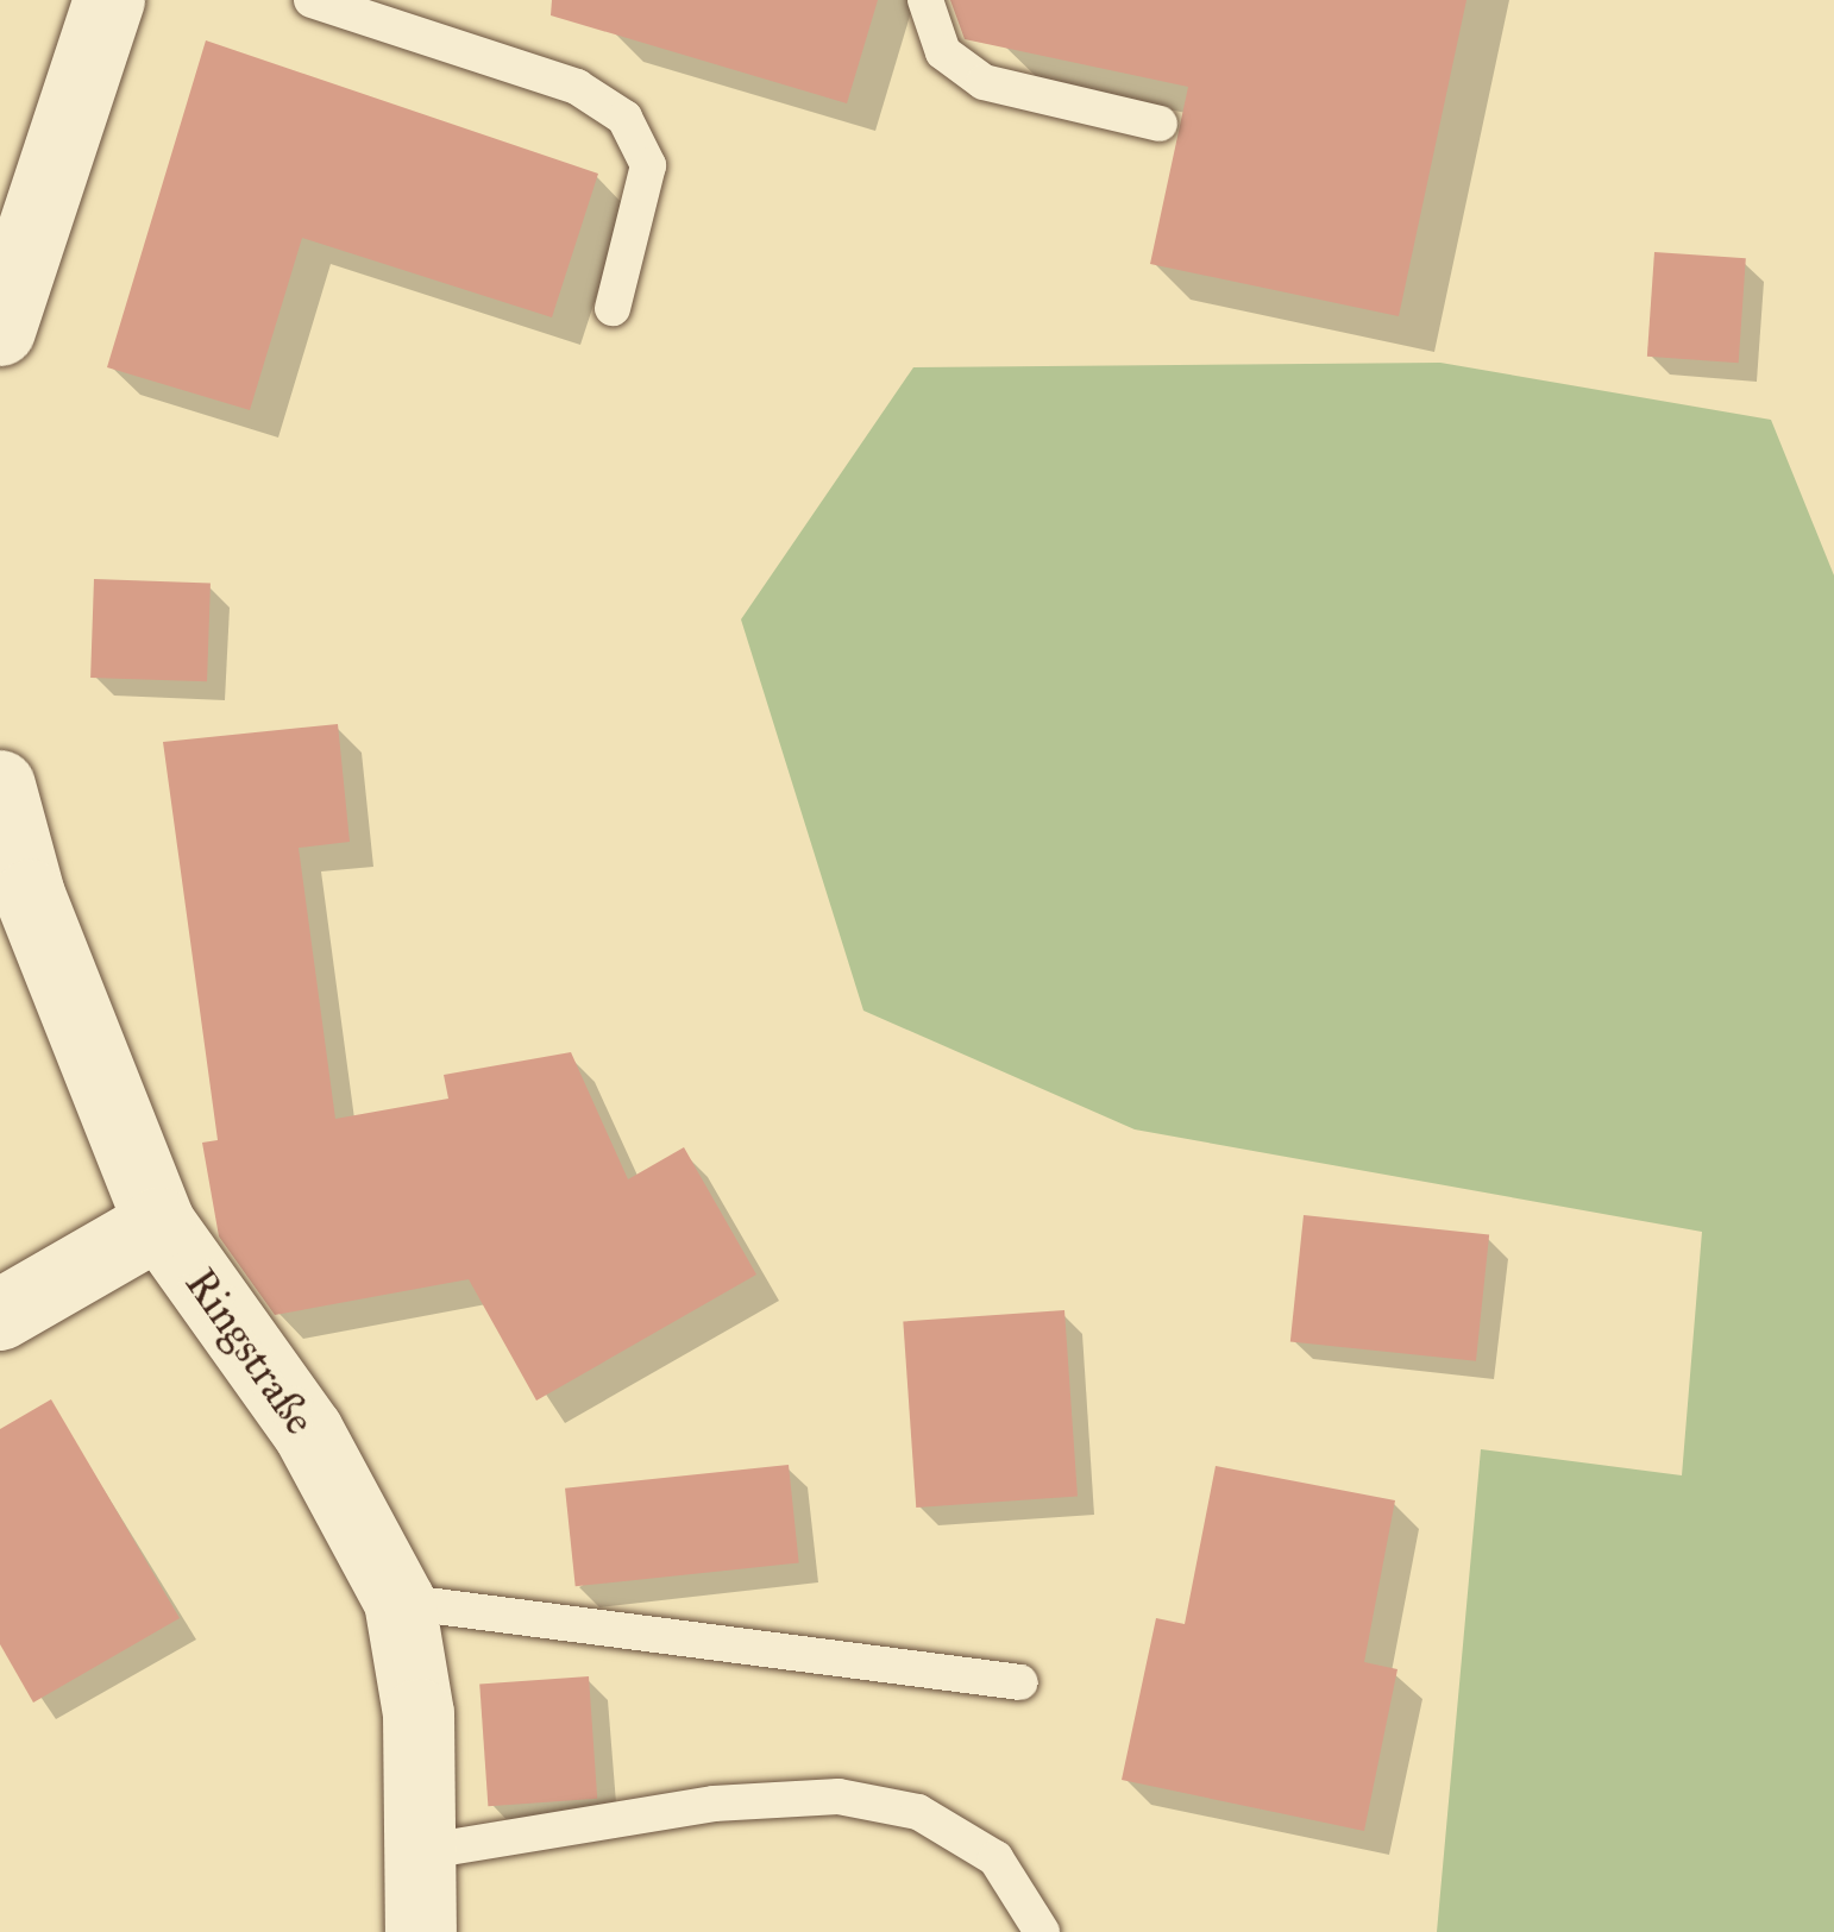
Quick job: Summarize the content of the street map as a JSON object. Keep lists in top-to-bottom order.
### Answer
{
  "streets": {
    "street": ["Ringstraße"]
  }
}
